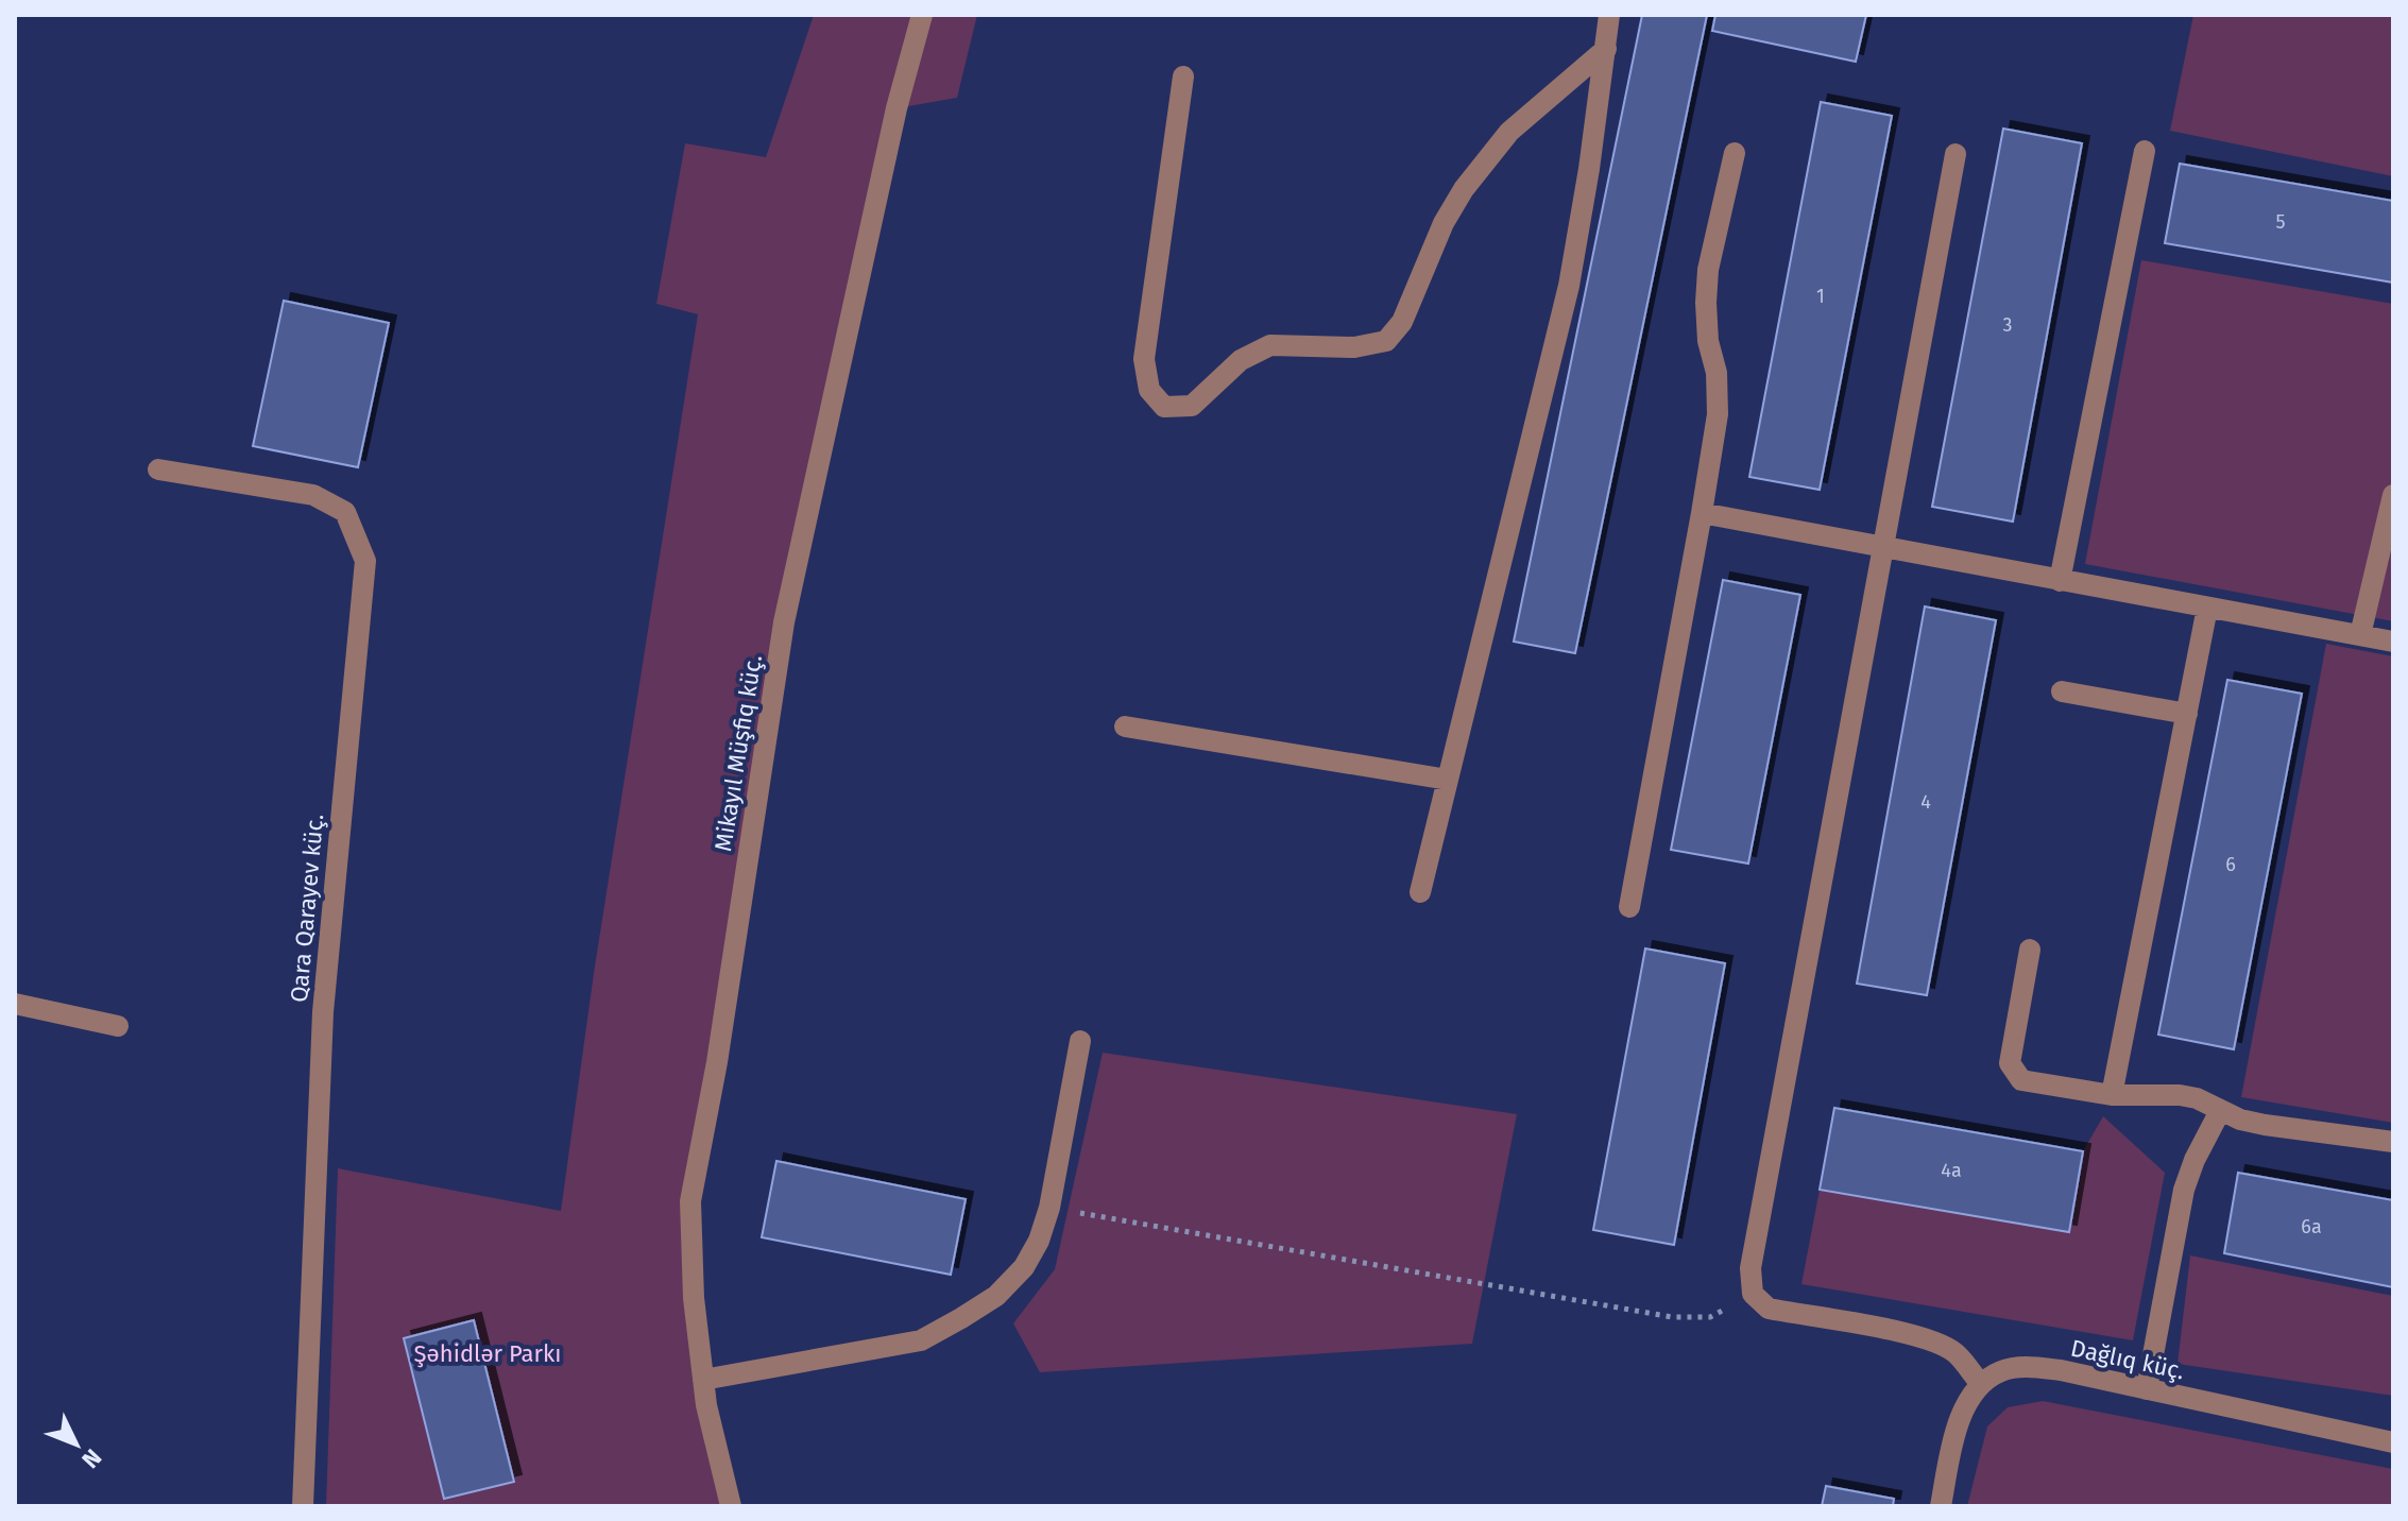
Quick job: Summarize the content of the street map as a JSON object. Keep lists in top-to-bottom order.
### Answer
{
  "streets": {
    "street": ["Mikayıl Müşfiq küç.", "Qara Qarayev küç.", "Dağlıq küç."]
  },
  "parks": ["Şəhidlər Parkı"],
  "house_numbers": [
    "5",
    "1",
    "3",
    "4",
    "6",
    "4a",
    "6a"
  ],
  "north": "bottom right"
}
